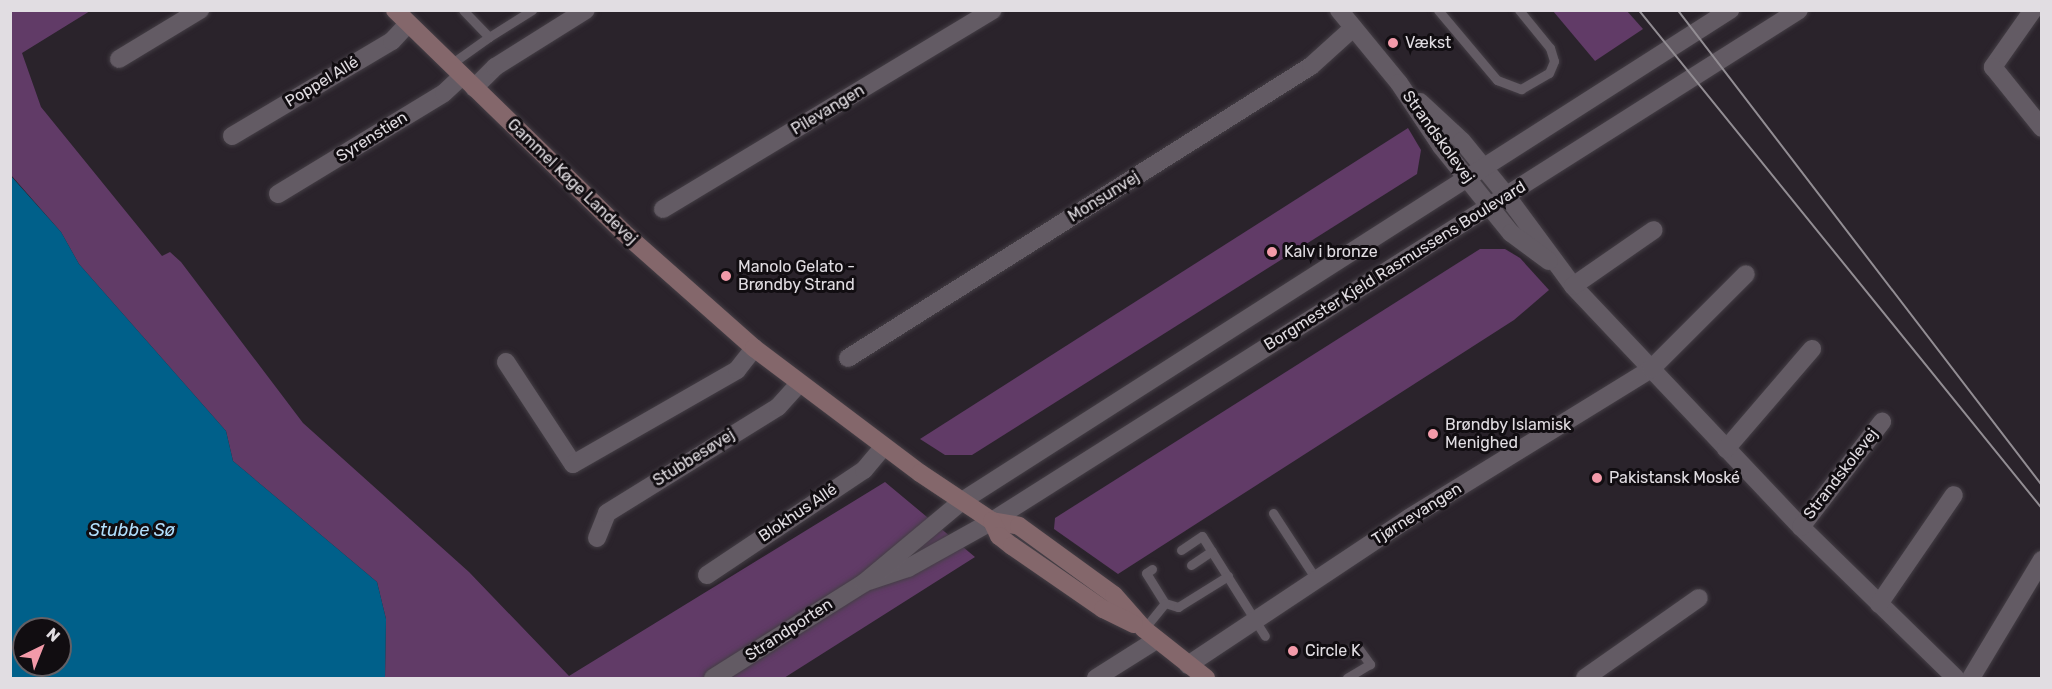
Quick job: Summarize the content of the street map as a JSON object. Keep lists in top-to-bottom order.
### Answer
{
  "streets": {
    "main road": ["Gammel Køge Landevej"],
    "street": [
      "Poppel Allé",
      "Pilevangen",
      "Syrenstien",
      "Strandskolevej",
      "Monsunvej",
      "Borgmester Kjeld Rasmussens Boulevard",
      "Stubbesøvej",
      "Blokhus Allé",
      "Tjørnevangen",
      "Strandporten"
    ]
  },
  "crossings": [
    ["Poppel Allé", "Gammel Køge Landevej"],
    ["Syrenstien", "Gammel Køge Landevej"],
    ["Strandskolevej", "Monsunvej"],
    ["Strandskolevej", "Borgmester Kjeld Rasmussens Boulevard"],
    ["Strandskolevej", "Tjørnevangen"],
    ["Gammel Køge Landevej", "Borgmester Kjeld Rasmussens Boulevard"],
    ["Gammel Køge Landevej", "Stubbesøvej"],
    ["Gammel Køge Landevej", "Blokhus Allé"],
    ["Gammel Køge Landevej", "Tjørnevangen"],
    ["Gammel Køge Landevej", "Strandporten"],
    ["Borgmester Kjeld Rasmussens Boulevard", "Strandporten"]
  ],
  "water": ["Stubbe Sø"],
  "places": [
    "Vækst",
    "Kalv i bronze",
    "Manolo Gelato - Brøndby Strand",
    "Brøndby Islamisk Menighed",
    "Pakistansk Moské",
    "Circle K"
  ],
  "north": "top right"
}
